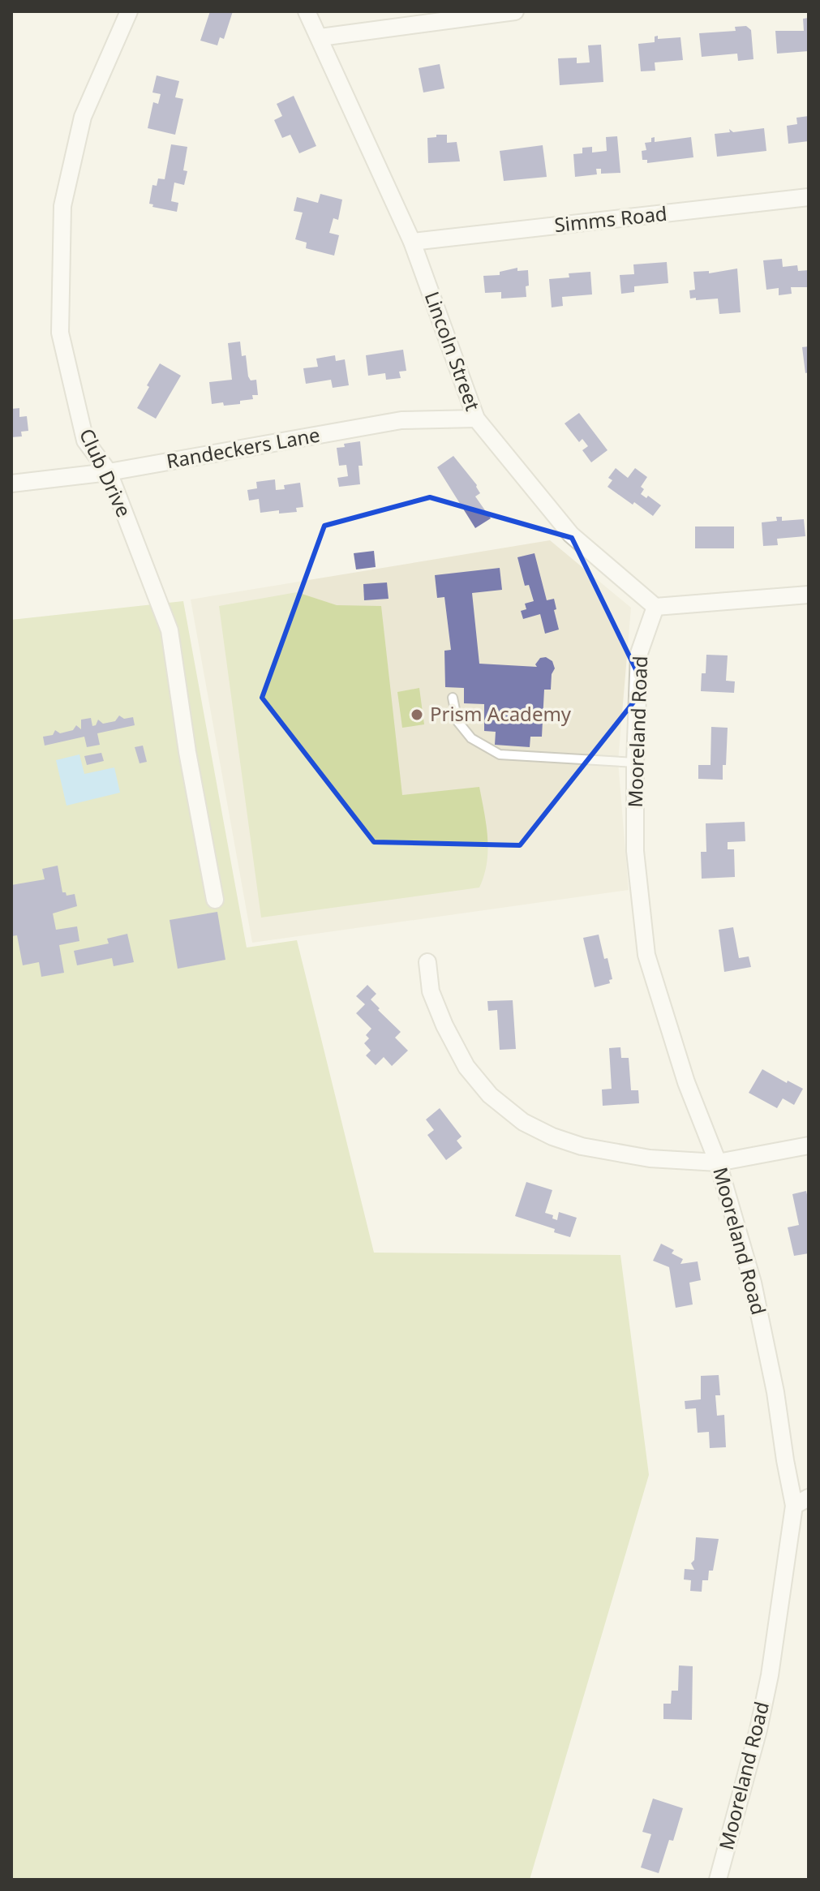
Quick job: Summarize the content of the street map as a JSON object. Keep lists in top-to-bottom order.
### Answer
{
  "streets": {
    "street": [
      "Simms Road",
      "Lincoln Street",
      "Randeckers Lane",
      "Club Drive",
      "Mooreland Road"
    ]
  },
  "crossings": [
    ["Simms Road", "Lincoln Street"],
    ["Lincoln Street", "Randeckers Lane"],
    ["Lincoln Street", "Mooreland Road"],
    ["Randeckers Lane", "Club Drive"]
  ],
  "places": ["Prism Academy"]
}
